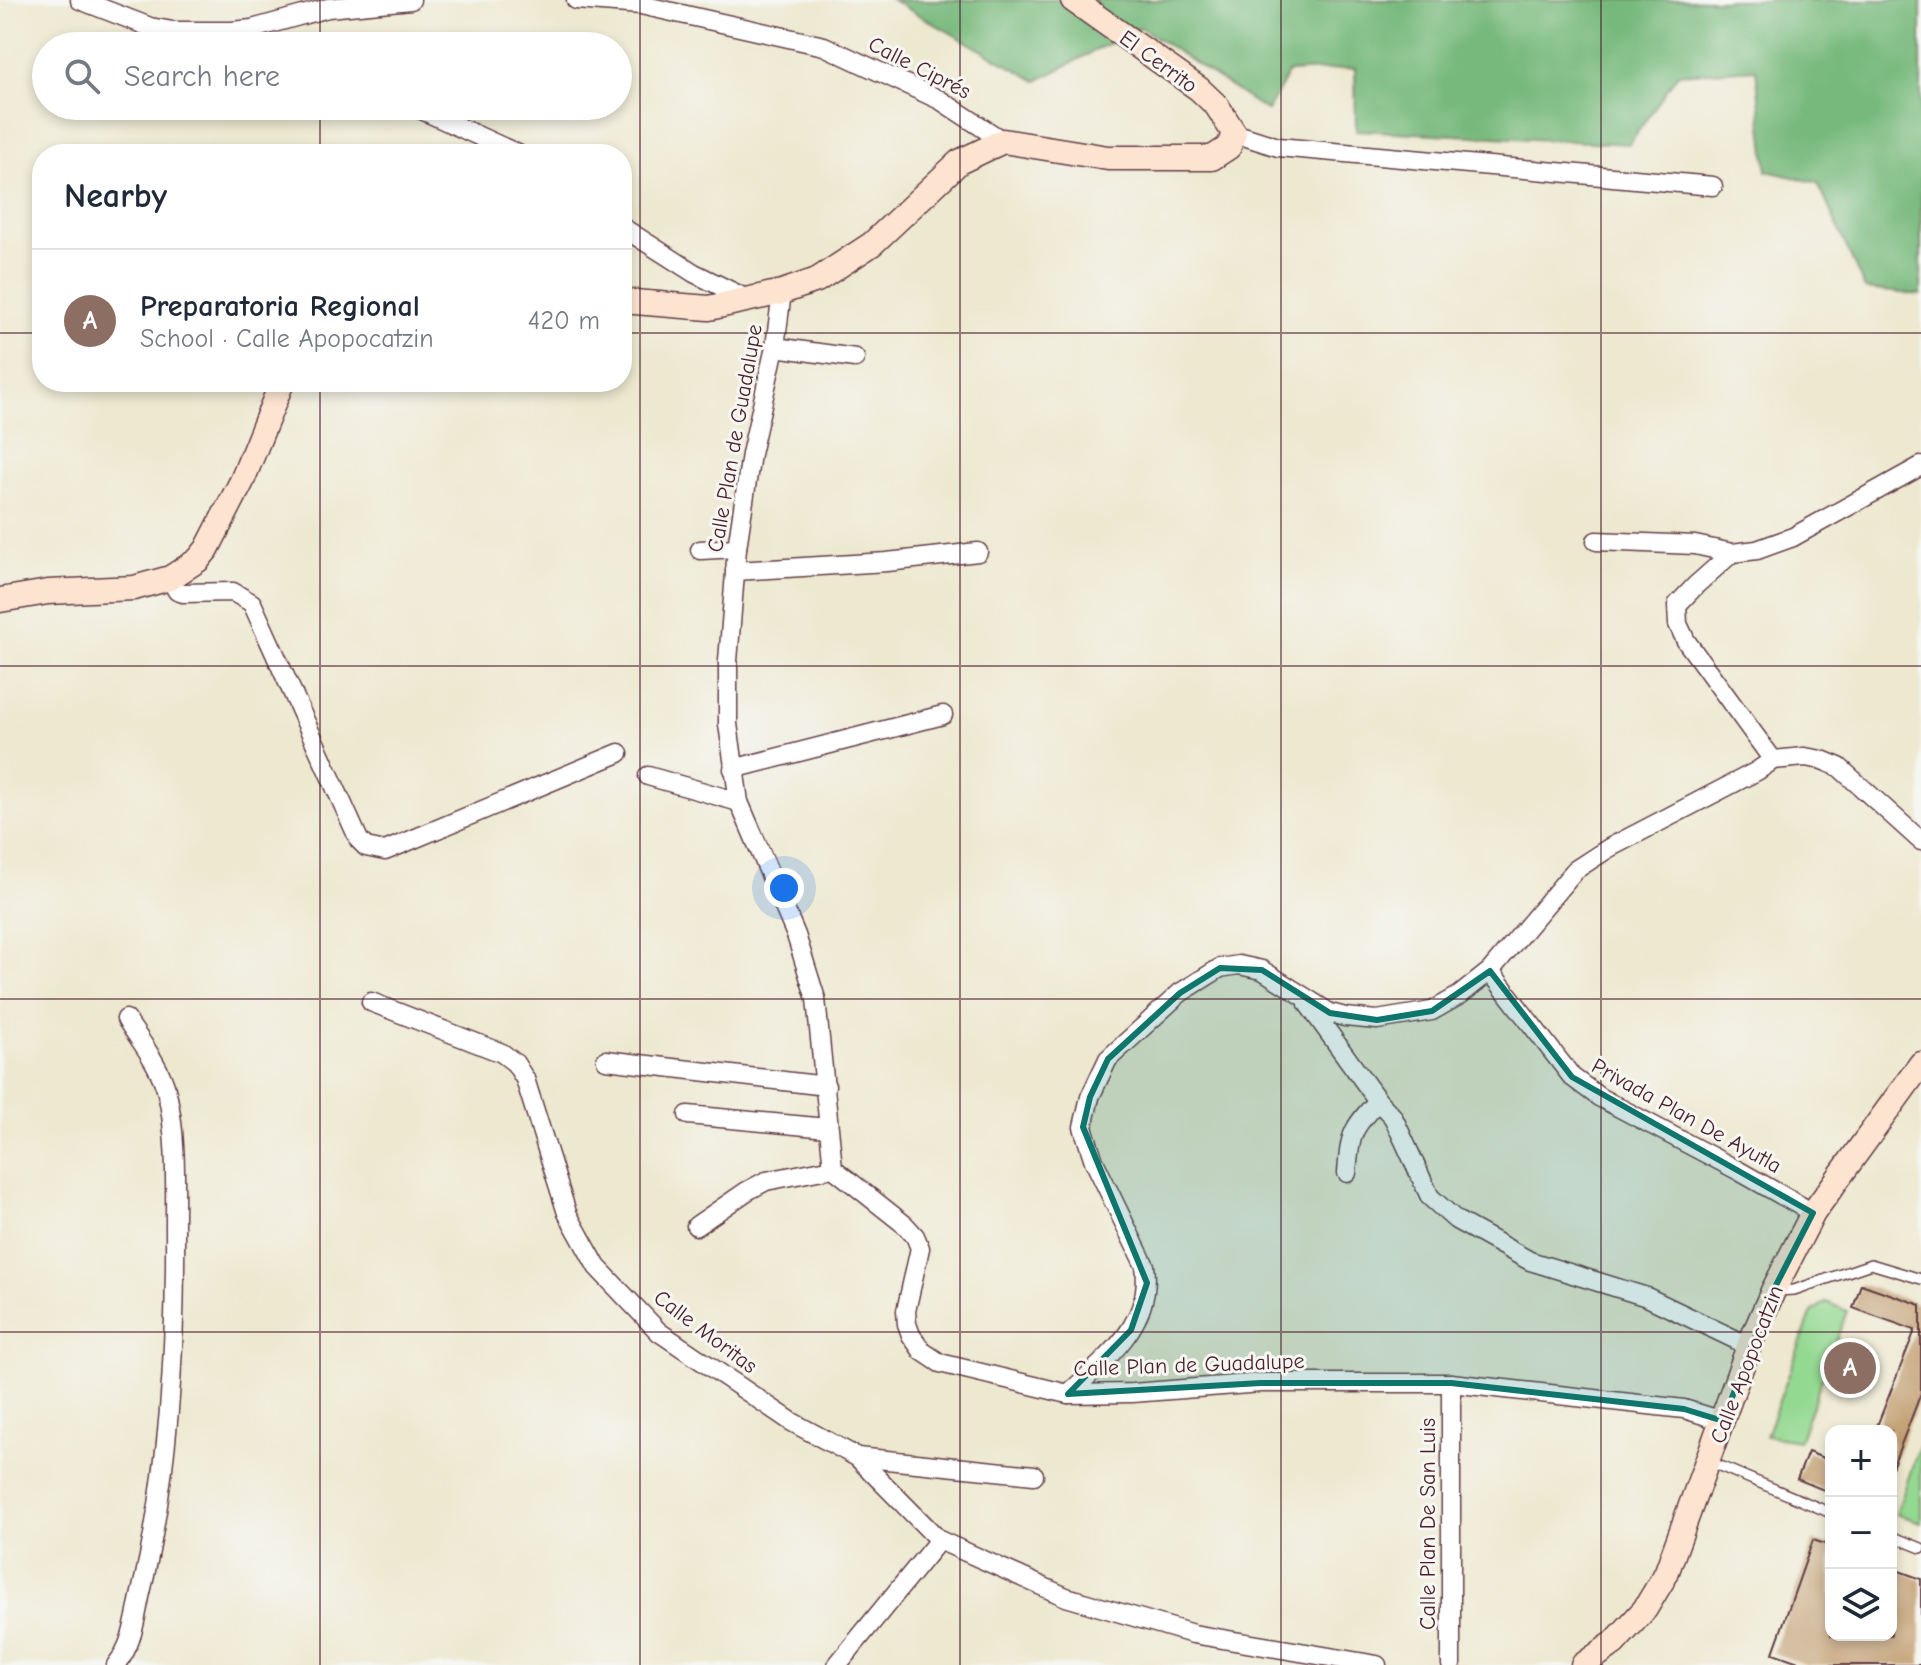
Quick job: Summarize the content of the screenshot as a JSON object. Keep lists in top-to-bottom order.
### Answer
{
  "streets": {
    "main road": ["El Cerrito", "Calle Apopocatzin"],
    "street": [
      "Calle Ciprés",
      "Calle Plan de Guadalupe",
      "Privada Plan De Ayutla",
      "Calle Moritas",
      "Calle Plan De San Luis"
    ]
  },
  "crossings": [
    ["Calle Plan de Guadalupe", "Calle Apopocatzin"],
    ["Calle Plan de Guadalupe", "Calle Plan De San Luis"],
    ["Privada Plan De Ayutla", "Calle Apopocatzin"]
  ],
  "page": {
    "search": "Search here",
    "heading": "Nearby",
    "list": [
      {
        "mark": "A",
        "name": "Preparatoria Regional",
        "note": "School · Calle Apopocatzin",
        "value": "420 m"
      }
    ],
    "pins": "A",
    "map_buttons": ["+", "−"]
  }
}
